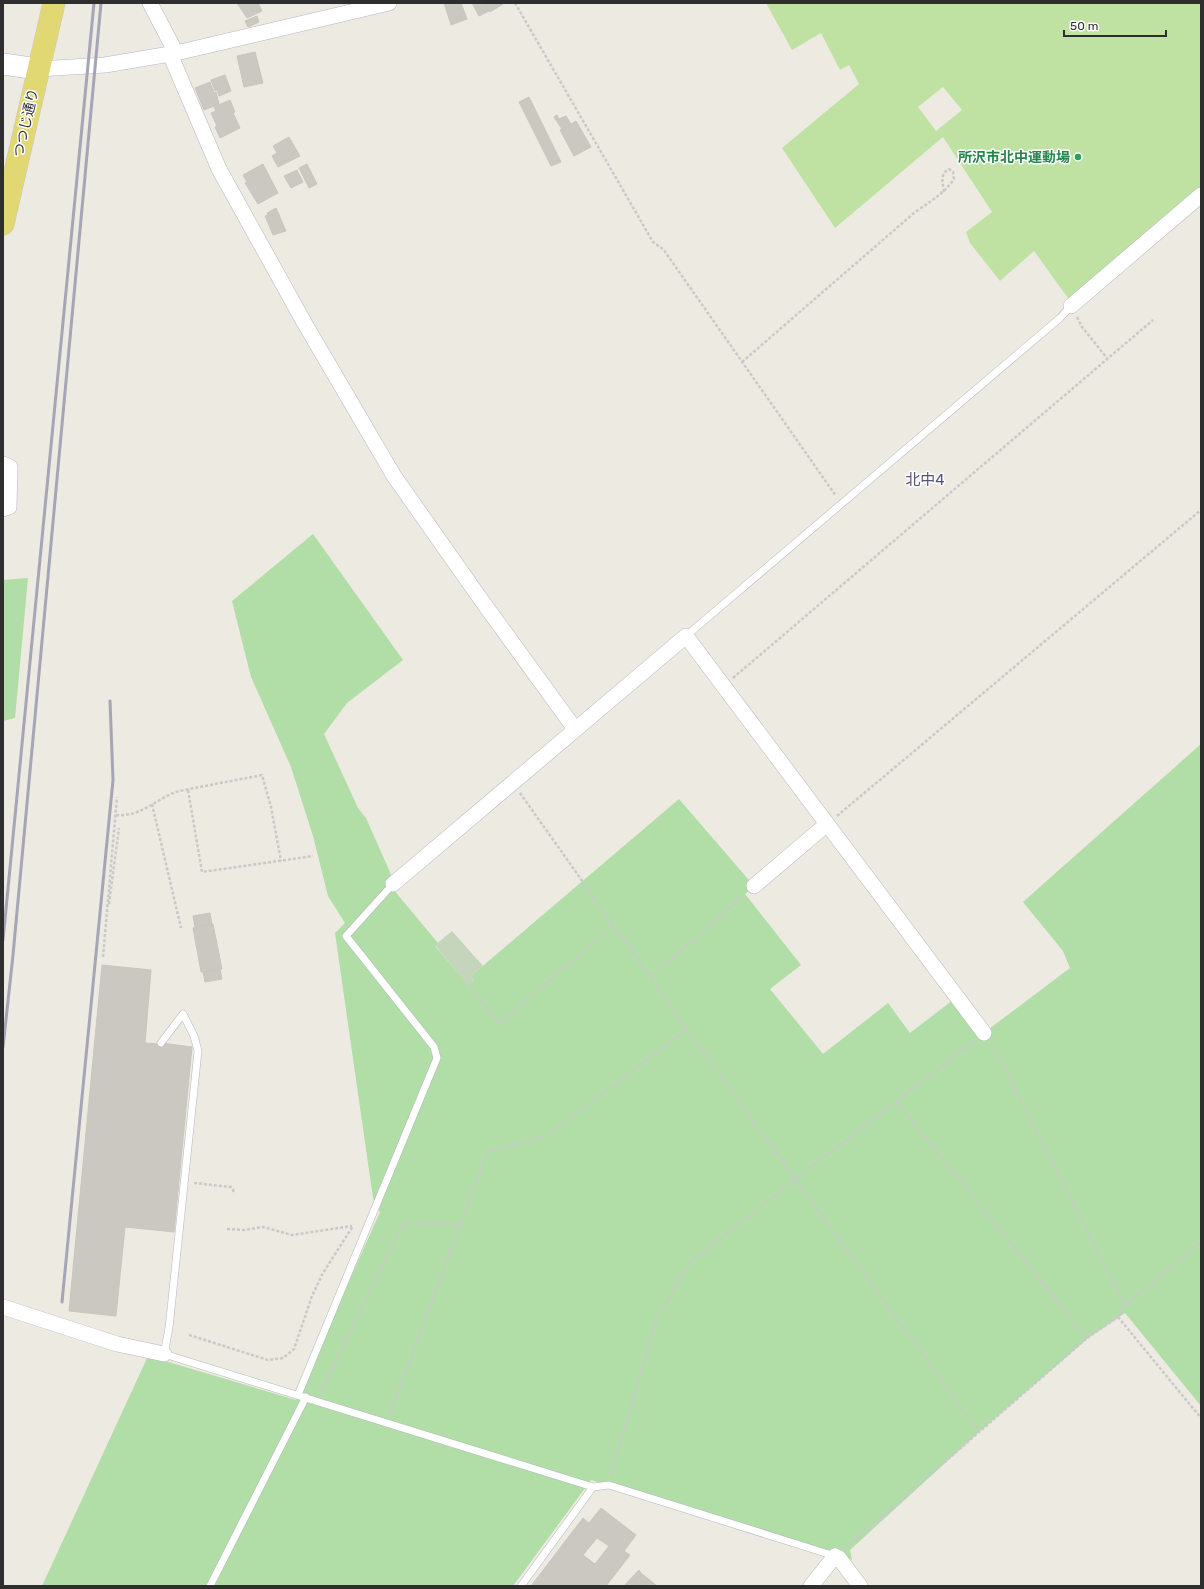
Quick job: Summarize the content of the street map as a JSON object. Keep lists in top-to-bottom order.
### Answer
{
  "streets": {
    "main road": ["つつじ通り"]
  },
  "districts": ["北中4"],
  "places": ["所沢市北中運動場"],
  "scale_bar": "50 m"
}
